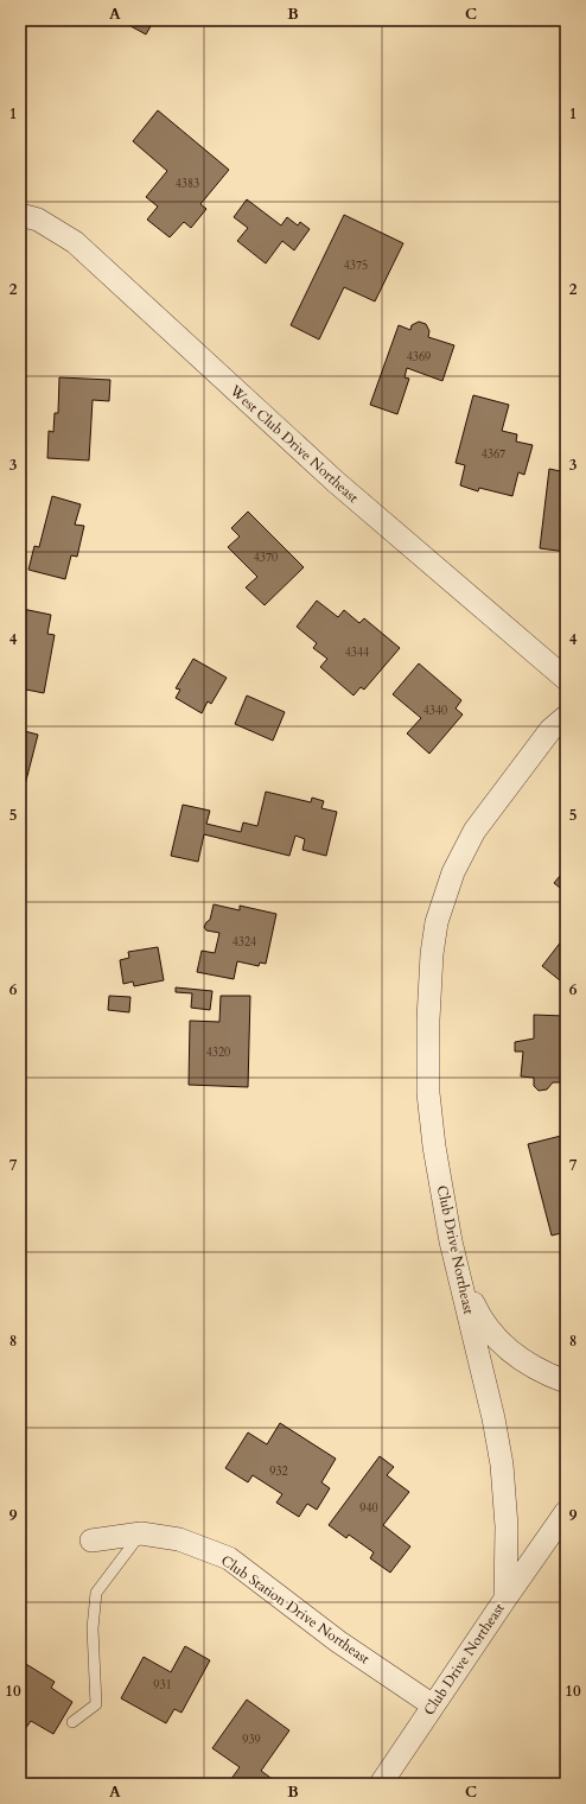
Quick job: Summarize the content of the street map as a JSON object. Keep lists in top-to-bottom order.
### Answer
{
  "streets": {
    "street": ["West Club Drive Northeast", "Club Drive Northeast", "Club Station Drive Northeast"]
  },
  "crossings": [
    ["Club Drive Northeast", "Club Station Drive Northeast"]
  ],
  "house_numbers": [
    "4383",
    "4375",
    "4369",
    "4367",
    "4370",
    "4344",
    "4340",
    "4324",
    "4320",
    "932",
    "940",
    "931",
    "939"
  ],
  "grid": {
    "columns": ["A", "B", "C"],
    "rows": [
      "1",
      "2",
      "3",
      "4",
      "5",
      "6",
      "7",
      "8",
      "9",
      "10"
    ]
  }
}
